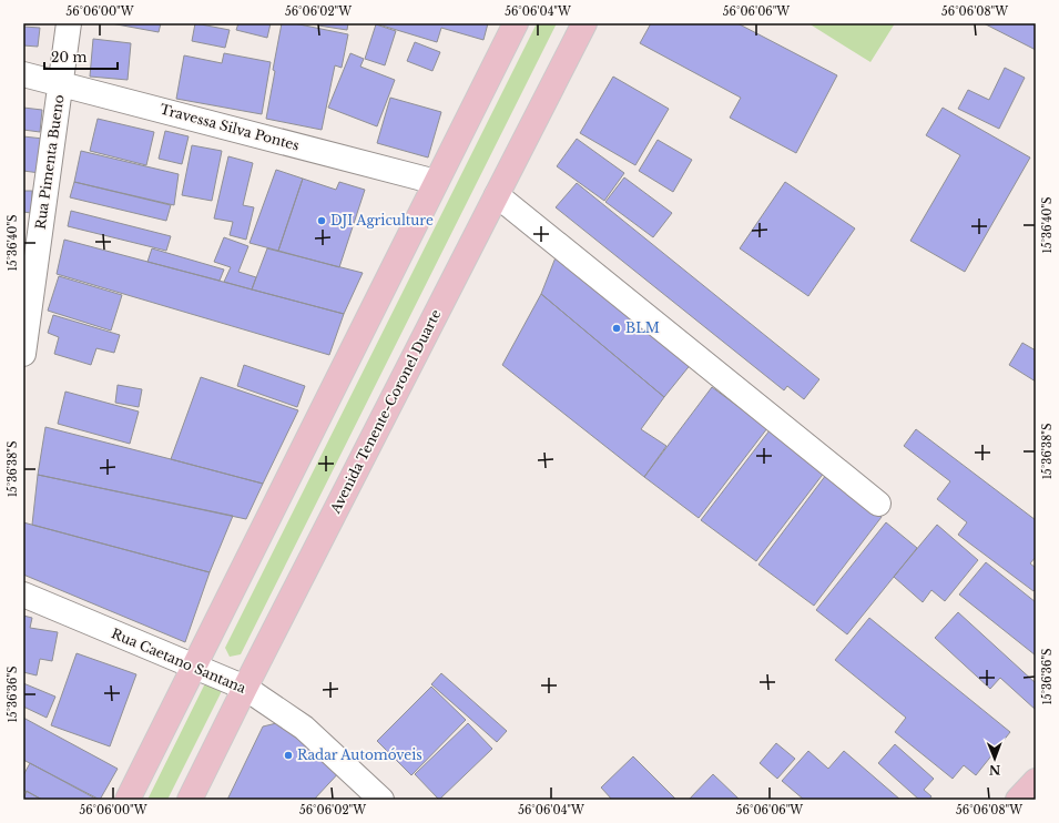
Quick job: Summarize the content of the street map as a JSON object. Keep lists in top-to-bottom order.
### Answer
{
  "streets": {
    "main road": ["Avenida Tenente-Coronel Duarte"],
    "street": ["Travessa Silva Pontes", "Rua Pimenta Bueno", "Rua Caetano Santana"]
  },
  "crossings": [
    ["Travessa Silva Pontes", "Rua Pimenta Bueno"],
    ["Avenida Tenente-Coronel Duarte", "Rua Caetano Santana"]
  ],
  "places": ["DJI Agriculture", "BLM", "Radar Automóveis"],
  "scale_bar": "20 m",
  "north": "bottom",
  "coordinates": [
    "56°06'00\"W",
    "56°06'02\"W",
    "56°06'04\"W",
    "56°06'06\"W",
    "56°06'08\"W",
    "15°36'40\"S",
    "15°36'38\"S",
    "15°36'36\"S"
  ]
}
